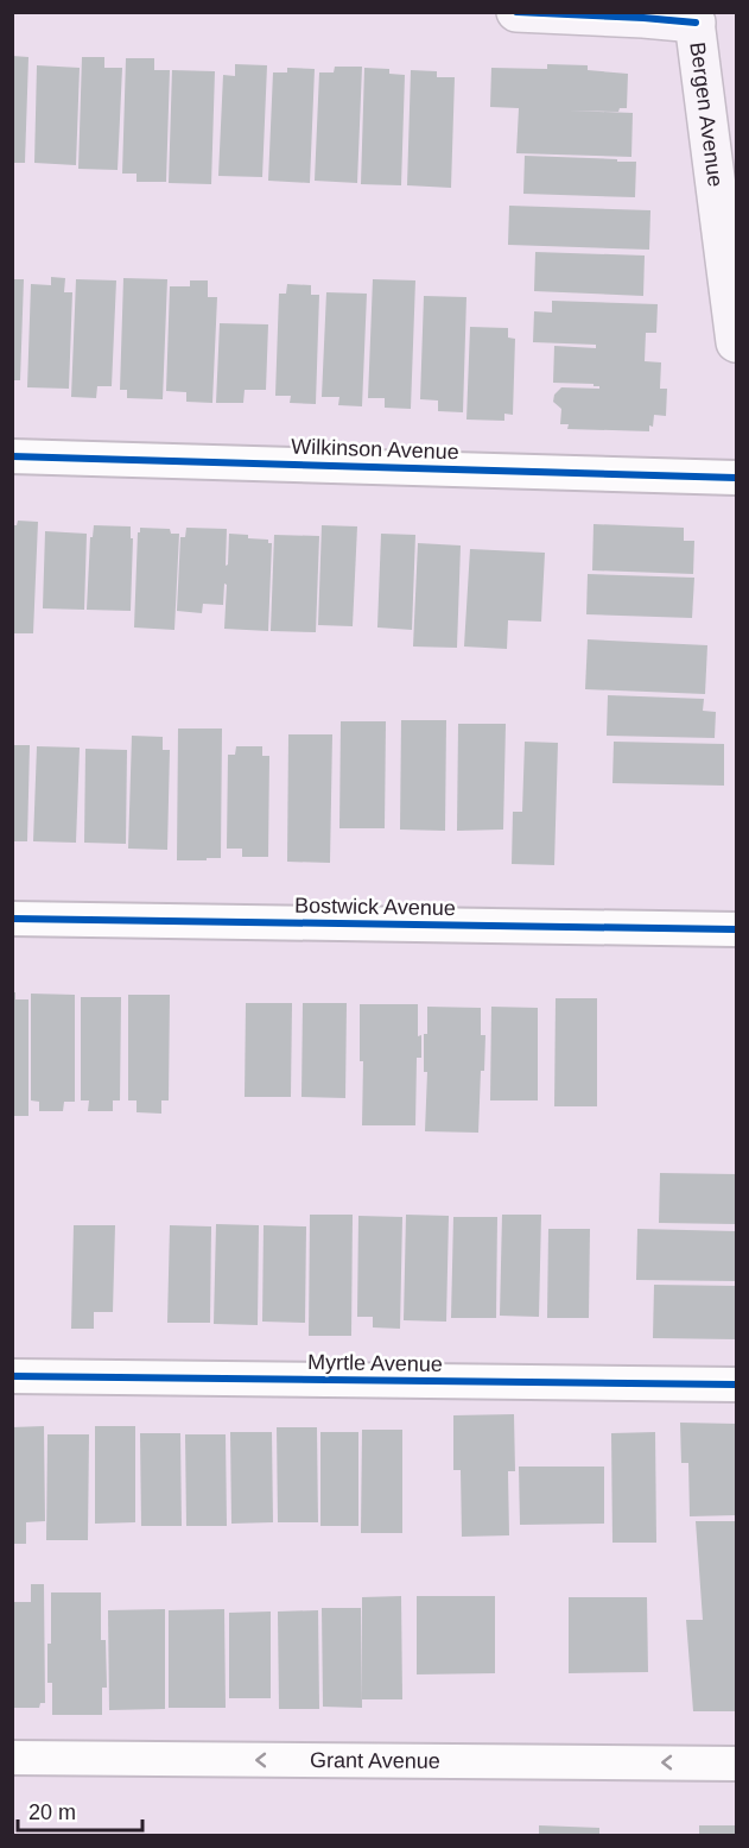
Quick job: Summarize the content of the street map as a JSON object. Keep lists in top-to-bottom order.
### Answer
{
  "streets": {
    "street": [
      "Bergen Avenue",
      "Wilkinson Avenue",
      "Bostwick Avenue",
      "Myrtle Avenue",
      "Grant Avenue"
    ]
  },
  "one_way": ["Grant Avenue"],
  "scale_bar": "20 m"
}
